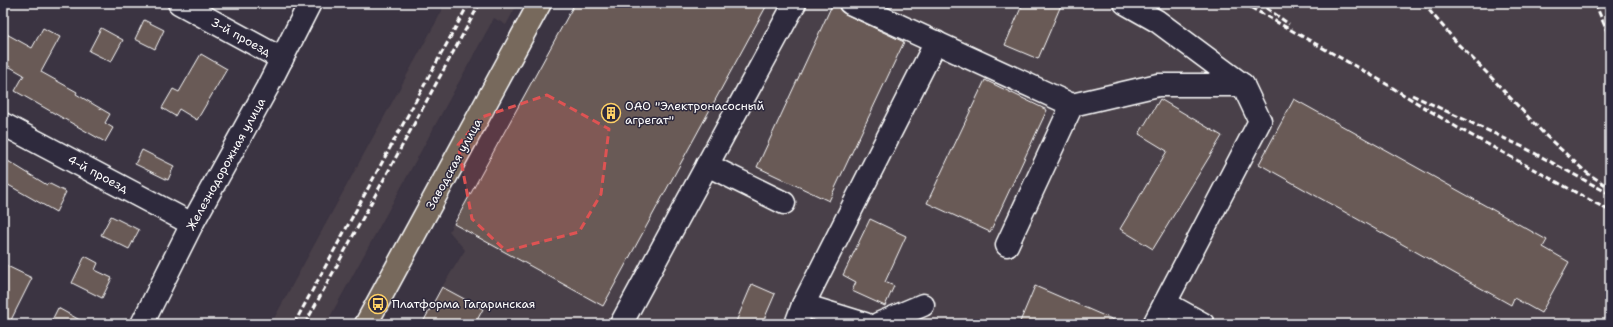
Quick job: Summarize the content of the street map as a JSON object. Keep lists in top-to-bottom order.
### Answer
{
  "streets": {
    "main road": ["Заводская улица"],
    "street": ["3-й проезд", "Железнодорожная улица", "4-й проезд"]
  },
  "crossings": [
    ["3-й проезд", "Железнодорожная улица"],
    ["Железнодорожная улица", "4-й проезд"]
  ],
  "places": {
    "building": ["ОАО \"Электронасосный агрегат\""],
    "bus stop": ["Платформа Гагаринская"]
  }
}
